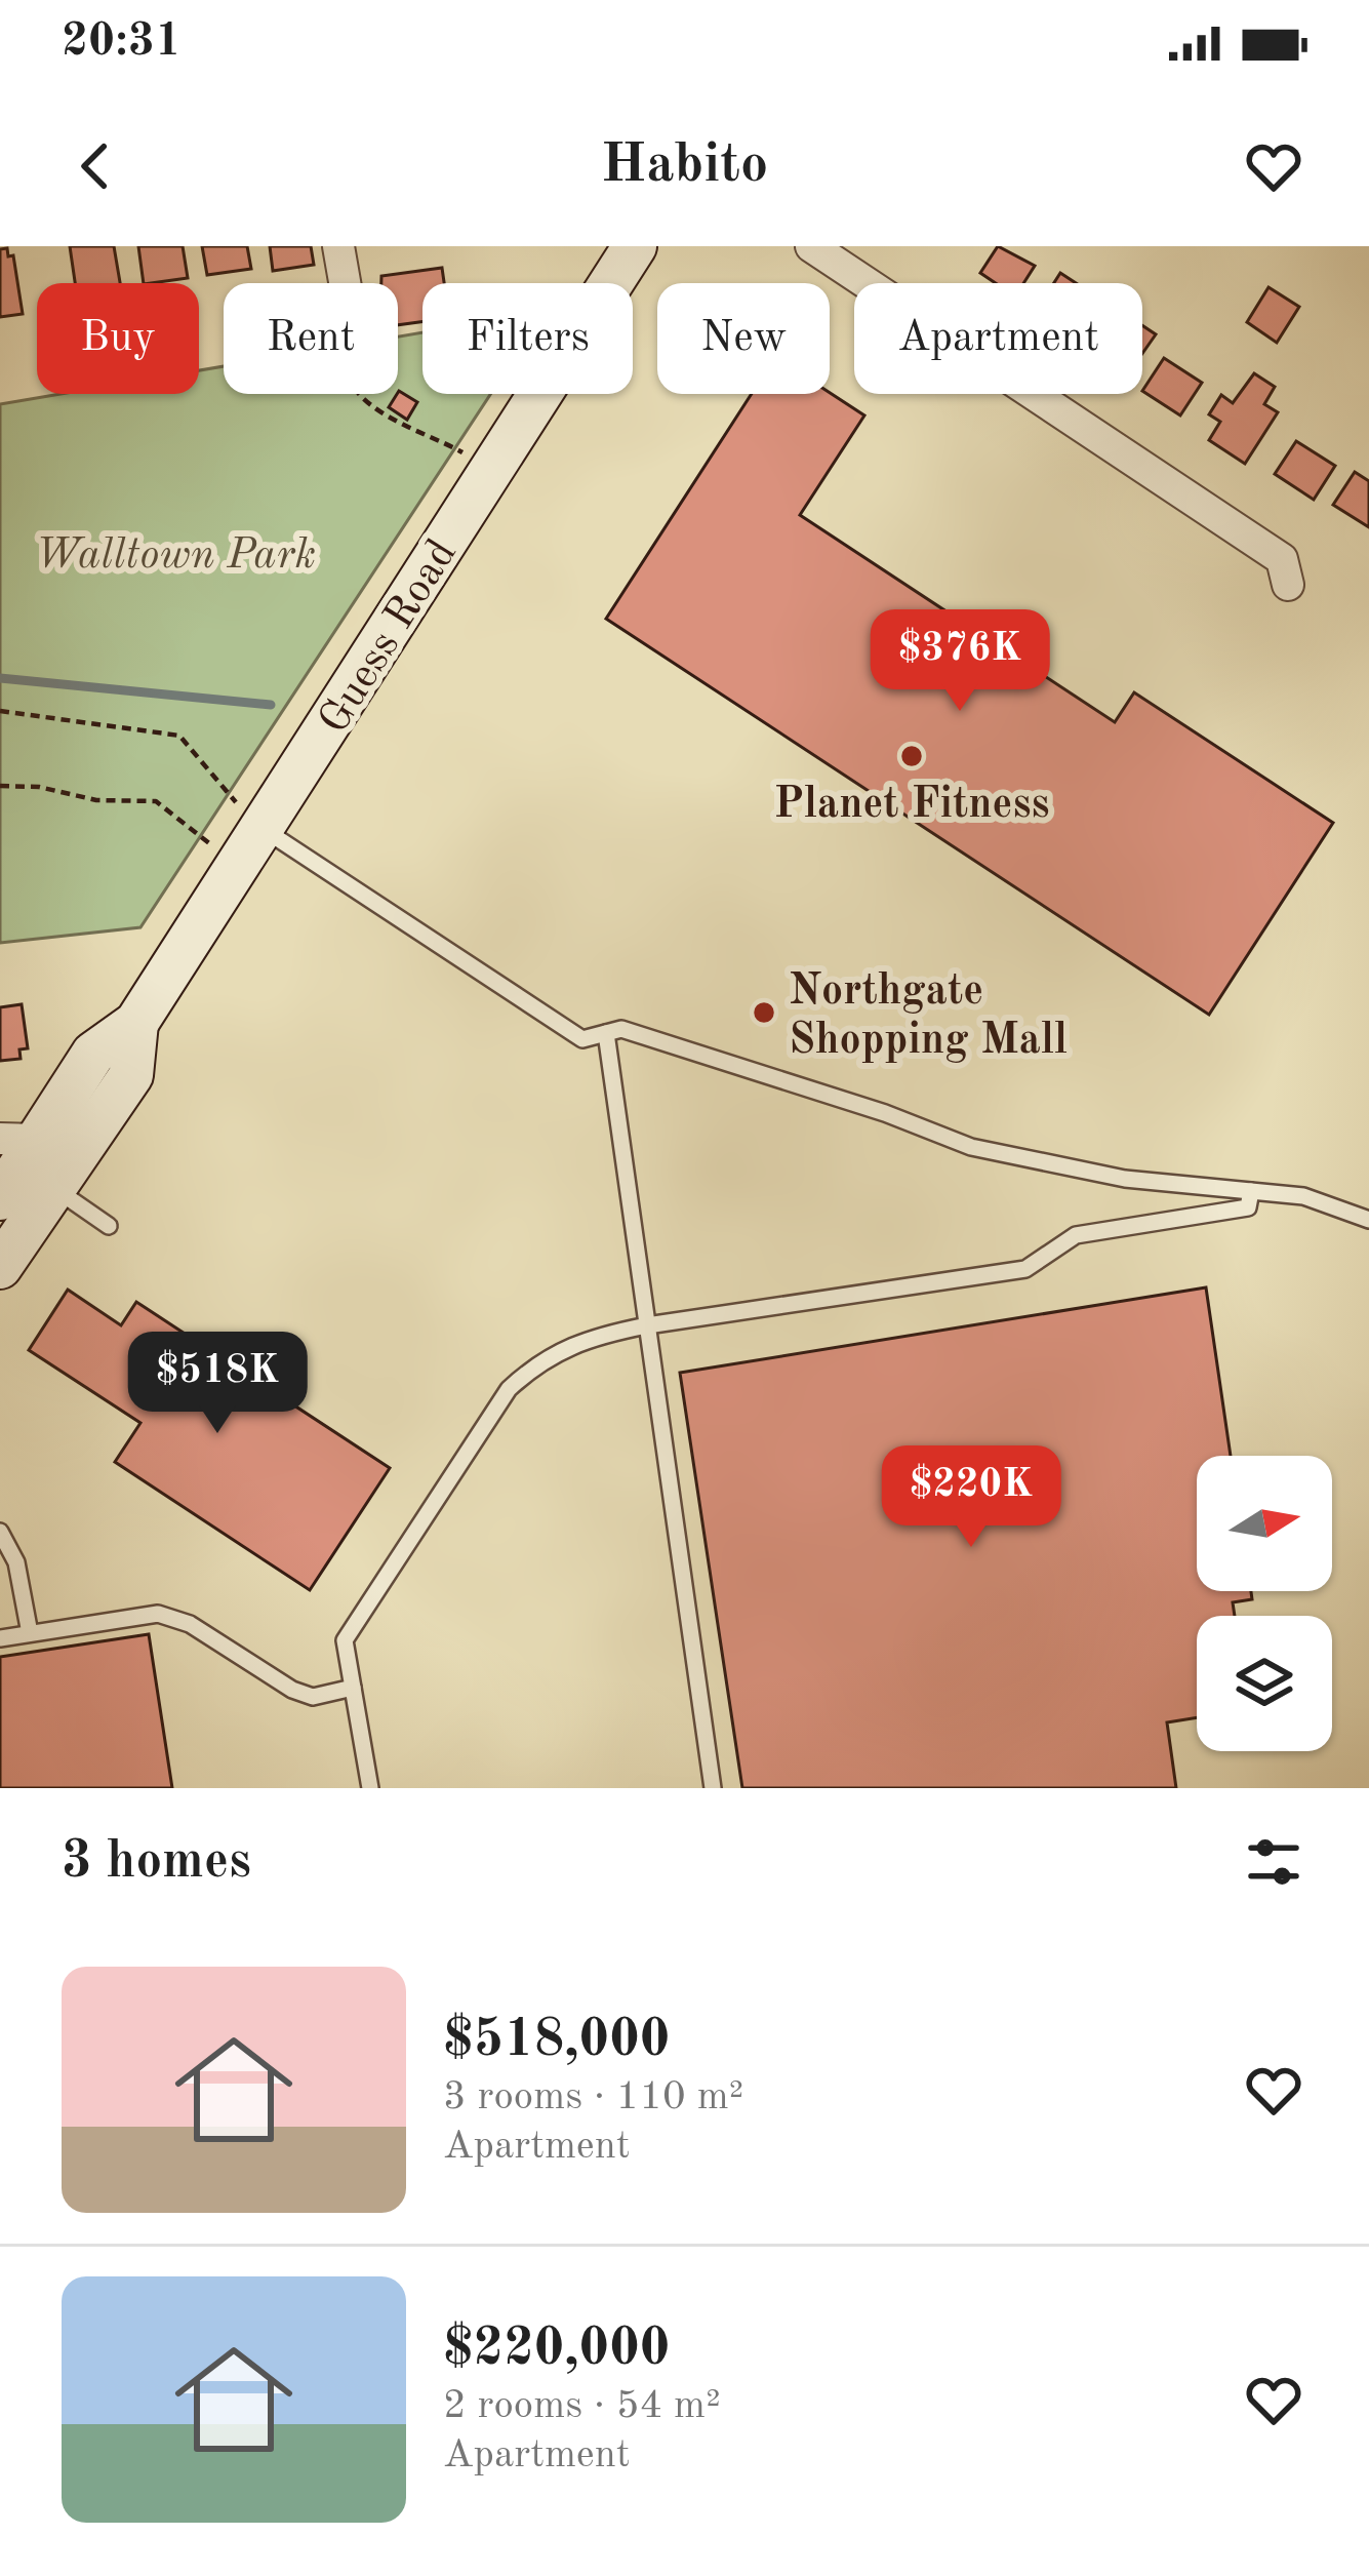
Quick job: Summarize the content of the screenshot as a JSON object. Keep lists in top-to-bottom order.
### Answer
{
  "streets": {
    "main road": ["Guess Road"]
  },
  "parks": ["Walltown Park"],
  "places": ["Planet Fitness", "Northgate Shopping Mall"],
  "north": "right",
  "page": {
    "status": "20:31",
    "header": "Habito",
    "chip": [
      "Buy",
      "Rent",
      "Filters",
      "New",
      "Apartment"
    ],
    "price": ["$376K", "$518K", "$220K"],
    "heading": "3 homes",
    "list": [
      {
        "name": "$518,000",
        "note": "3 rooms · 110 m² · Apartment"
      },
      {
        "name": "$220,000",
        "note": "2 rooms · 54 m² · Apartment"
      }
    ]
  }
}
